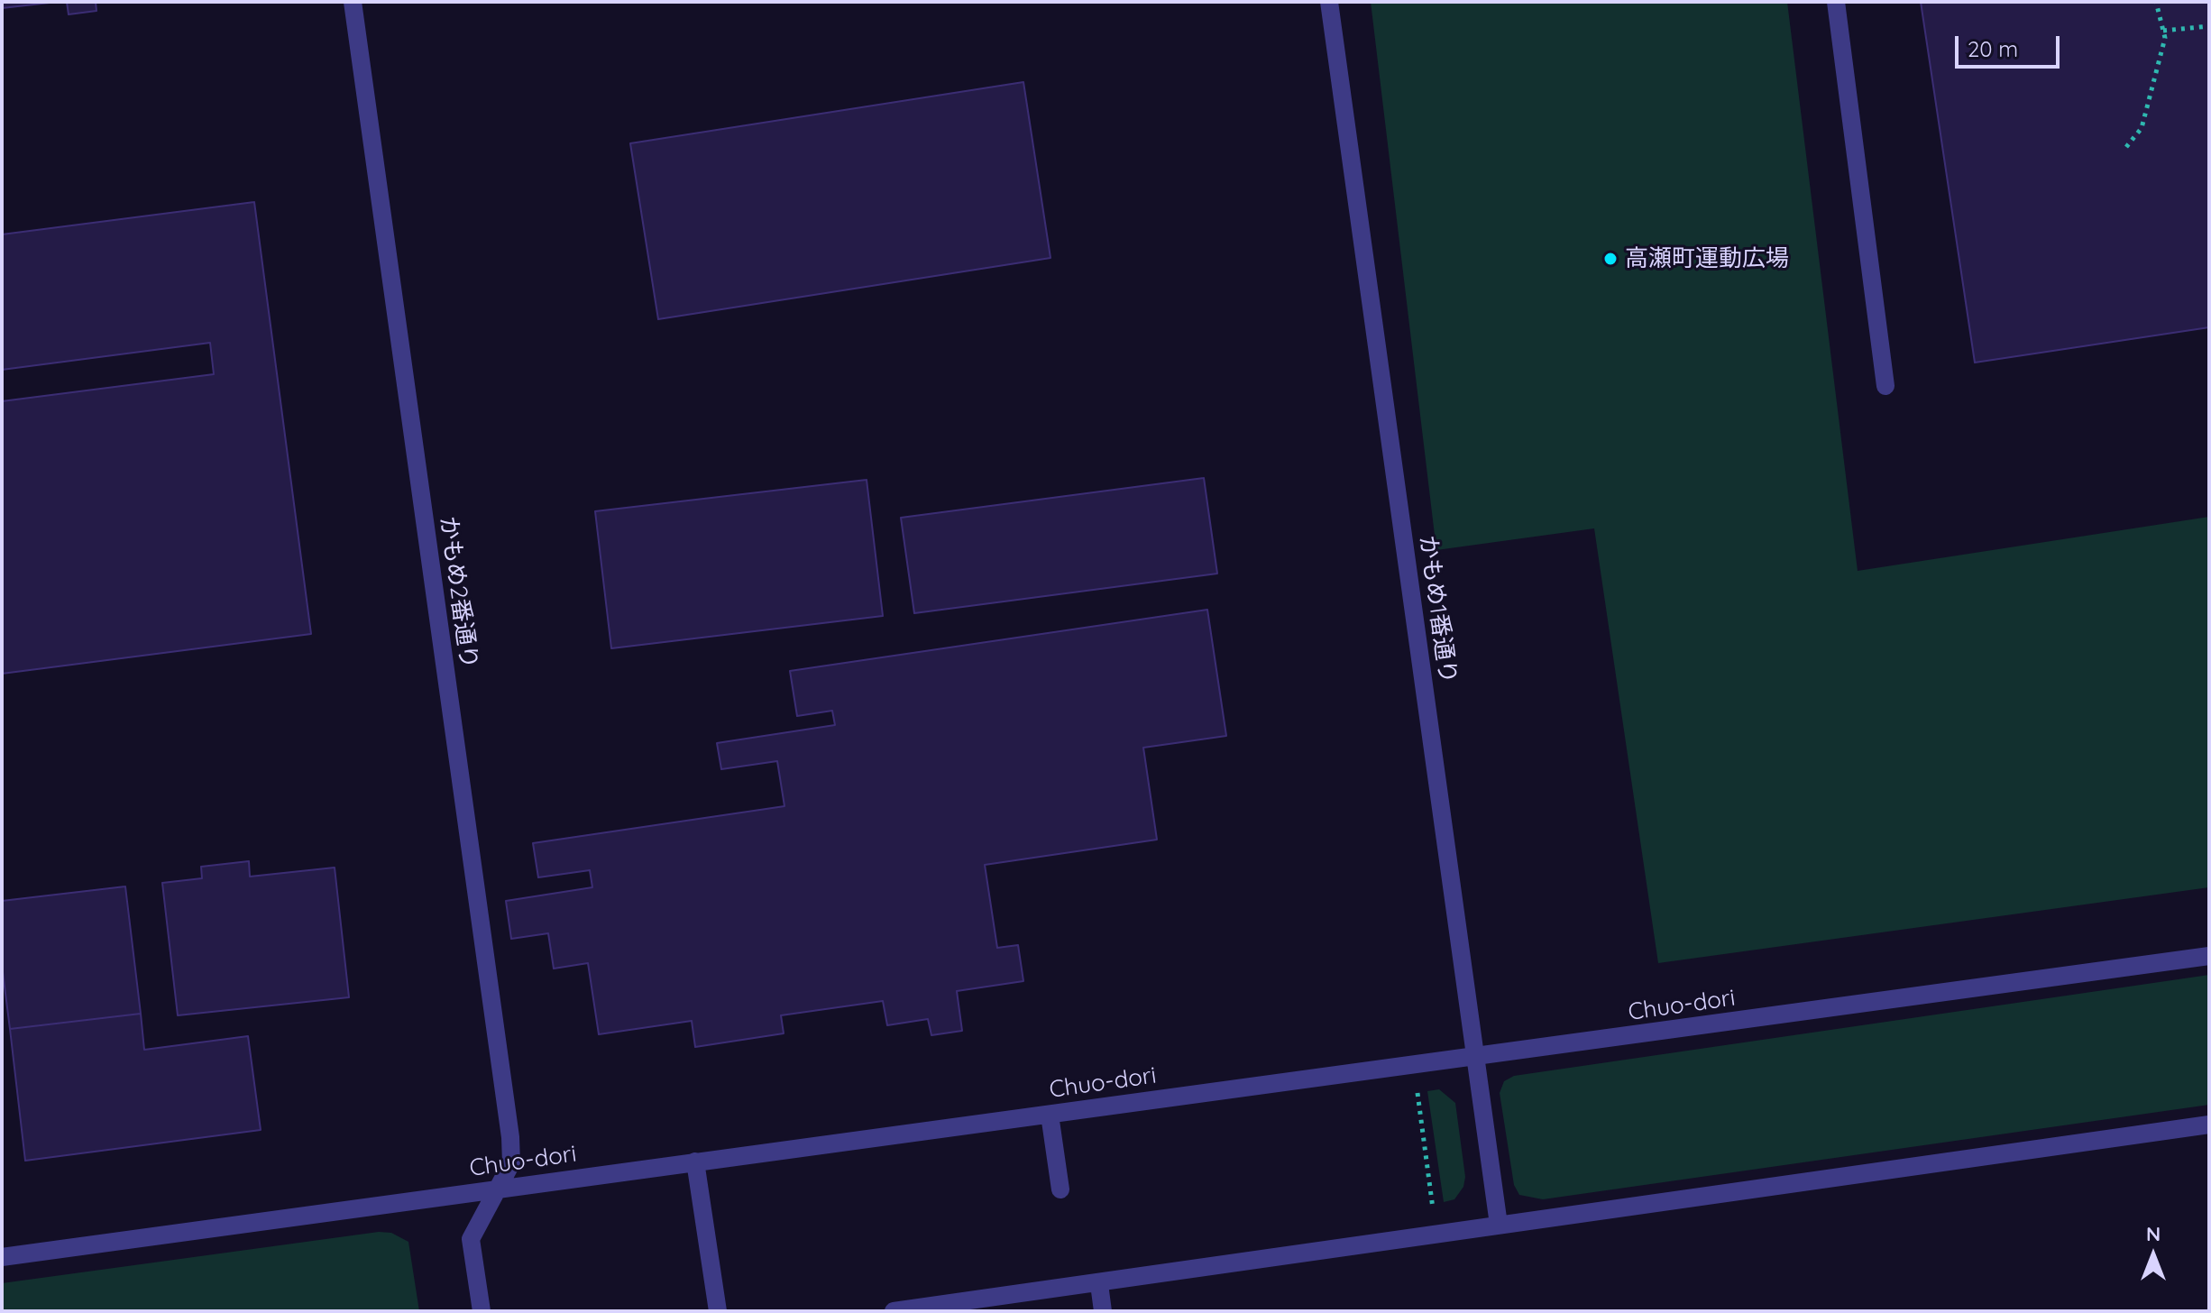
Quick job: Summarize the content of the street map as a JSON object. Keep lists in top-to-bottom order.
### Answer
{
  "streets": {
    "street": ["かもめ2番通り", "かもめ1番通り", "Chuo-dori"]
  },
  "crossings": [
    ["かもめ2番通り", "Chuo-dori"],
    ["かもめ1番通り", "Chuo-dori"]
  ],
  "places": ["高瀬町運動広場"],
  "scale_bar": "20 m",
  "north": "top"
}
